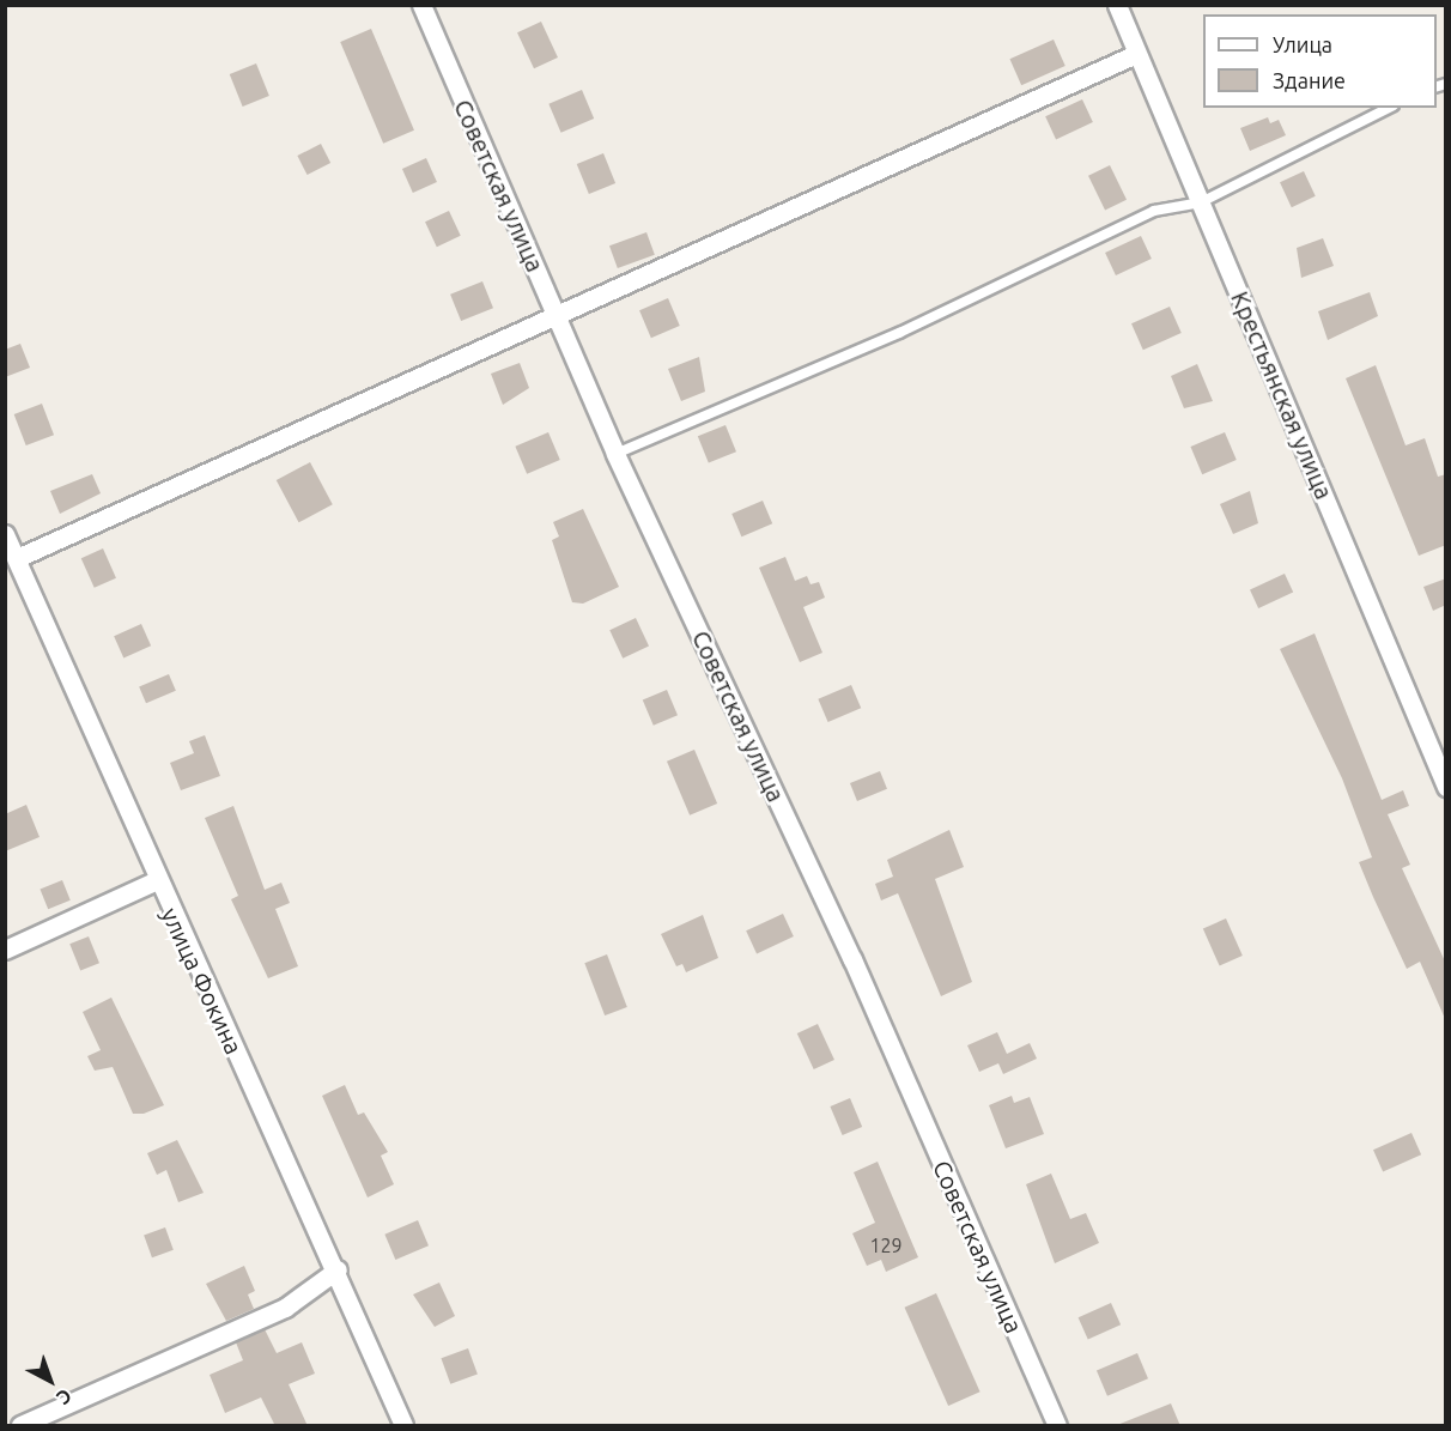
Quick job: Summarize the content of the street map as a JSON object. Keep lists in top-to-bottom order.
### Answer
{
  "streets": {
    "street": ["Советская улица", "Крестьянская улица", "улица Фокина"]
  },
  "house_numbers": ["129"],
  "legend": ["Улица", "Здание"],
  "north": "bottom right"
}
